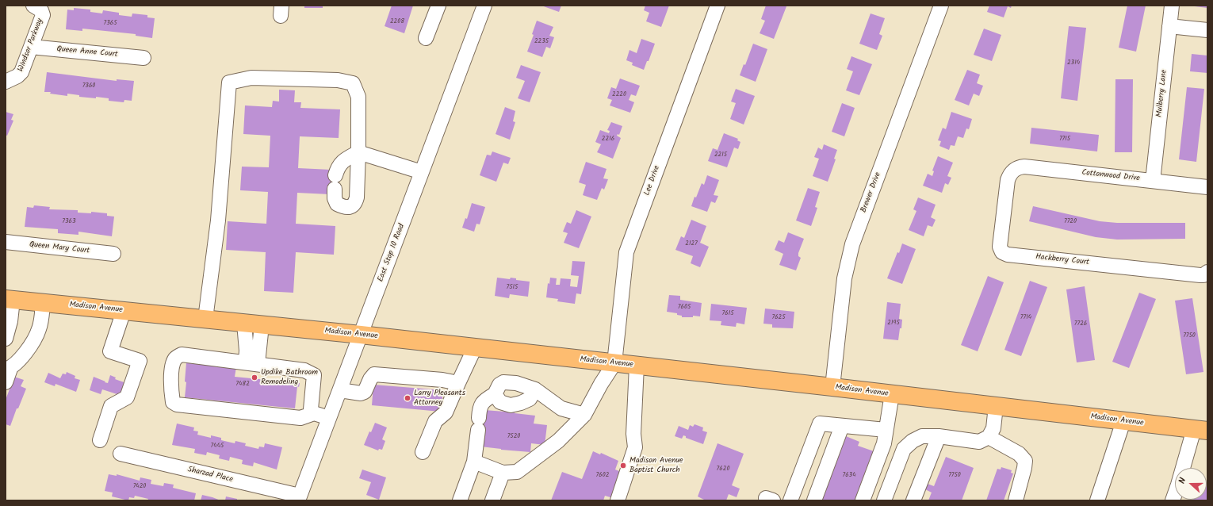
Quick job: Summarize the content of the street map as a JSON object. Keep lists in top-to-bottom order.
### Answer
{
  "streets": {
    "main road": ["Madison Avenue"],
    "street": [
      "Windsor Parkway",
      "Queen Anne Court",
      "Mulberry Lane",
      "Cottonwood Drive",
      "Lee Drive",
      "Brewer Drive",
      "Queen Mary Court",
      "East Stop 10 Road",
      "Hackberry Court",
      "Sharzad Place"
    ]
  },
  "crossings": [
    ["Windsor Parkway", "Queen Anne Court"],
    ["Mulberry Lane", "Cottonwood Drive"],
    ["Cottonwood Drive", "Hackberry Court"],
    ["Lee Drive", "Madison Avenue"],
    ["Brewer Drive", "Madison Avenue"],
    ["East Stop 10 Road", "Madison Avenue"],
    ["East Stop 10 Road", "Sharzad Place"]
  ],
  "places": ["Updike Bathroom Remodeling", "Larry Pleasants Attorney", "Madison Avenue Baptist Church"],
  "house_numbers": [
    "2208",
    "7365",
    "2235",
    "2314",
    "7360",
    "2220",
    "2216",
    "7715",
    "2215",
    "7363",
    "7720",
    "2127",
    "7515",
    "7605",
    "7615",
    "7625",
    "7714",
    "2195",
    "7726",
    "7750",
    "7482",
    "7520",
    "7445",
    "7620",
    "7602",
    "7634",
    "7750",
    "7420"
  ],
  "north": "left"
}
